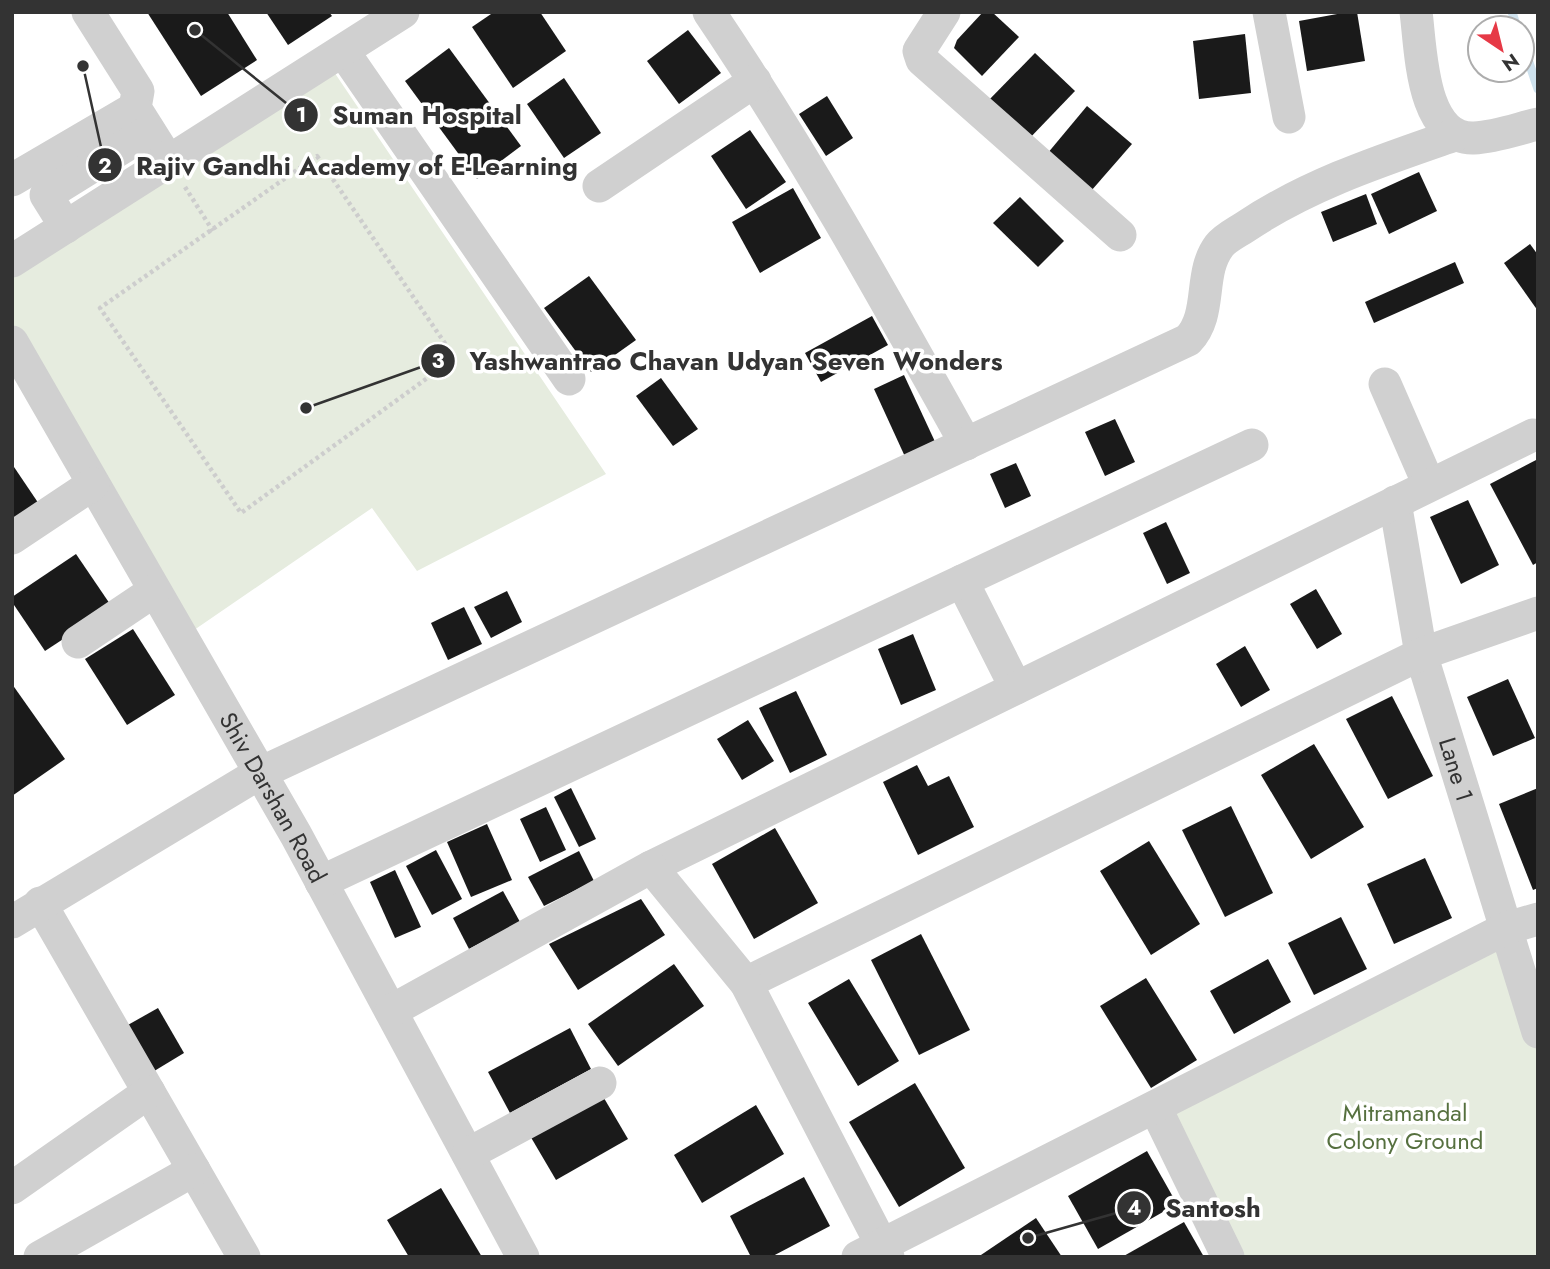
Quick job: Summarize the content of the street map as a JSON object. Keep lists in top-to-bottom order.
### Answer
{
  "streets": {
    "street": ["Lane 1", "Shiv Darshan Road"]
  },
  "parks": ["Mitramandal Colony Ground"],
  "places": [
    "Suman Hospital",
    "Rajiv Gandhi Academy of E-Learning",
    "Yashwantrao Chavan Udyan Seven Wonders",
    "Santosh"
  ],
  "north": "bottom right"
}
